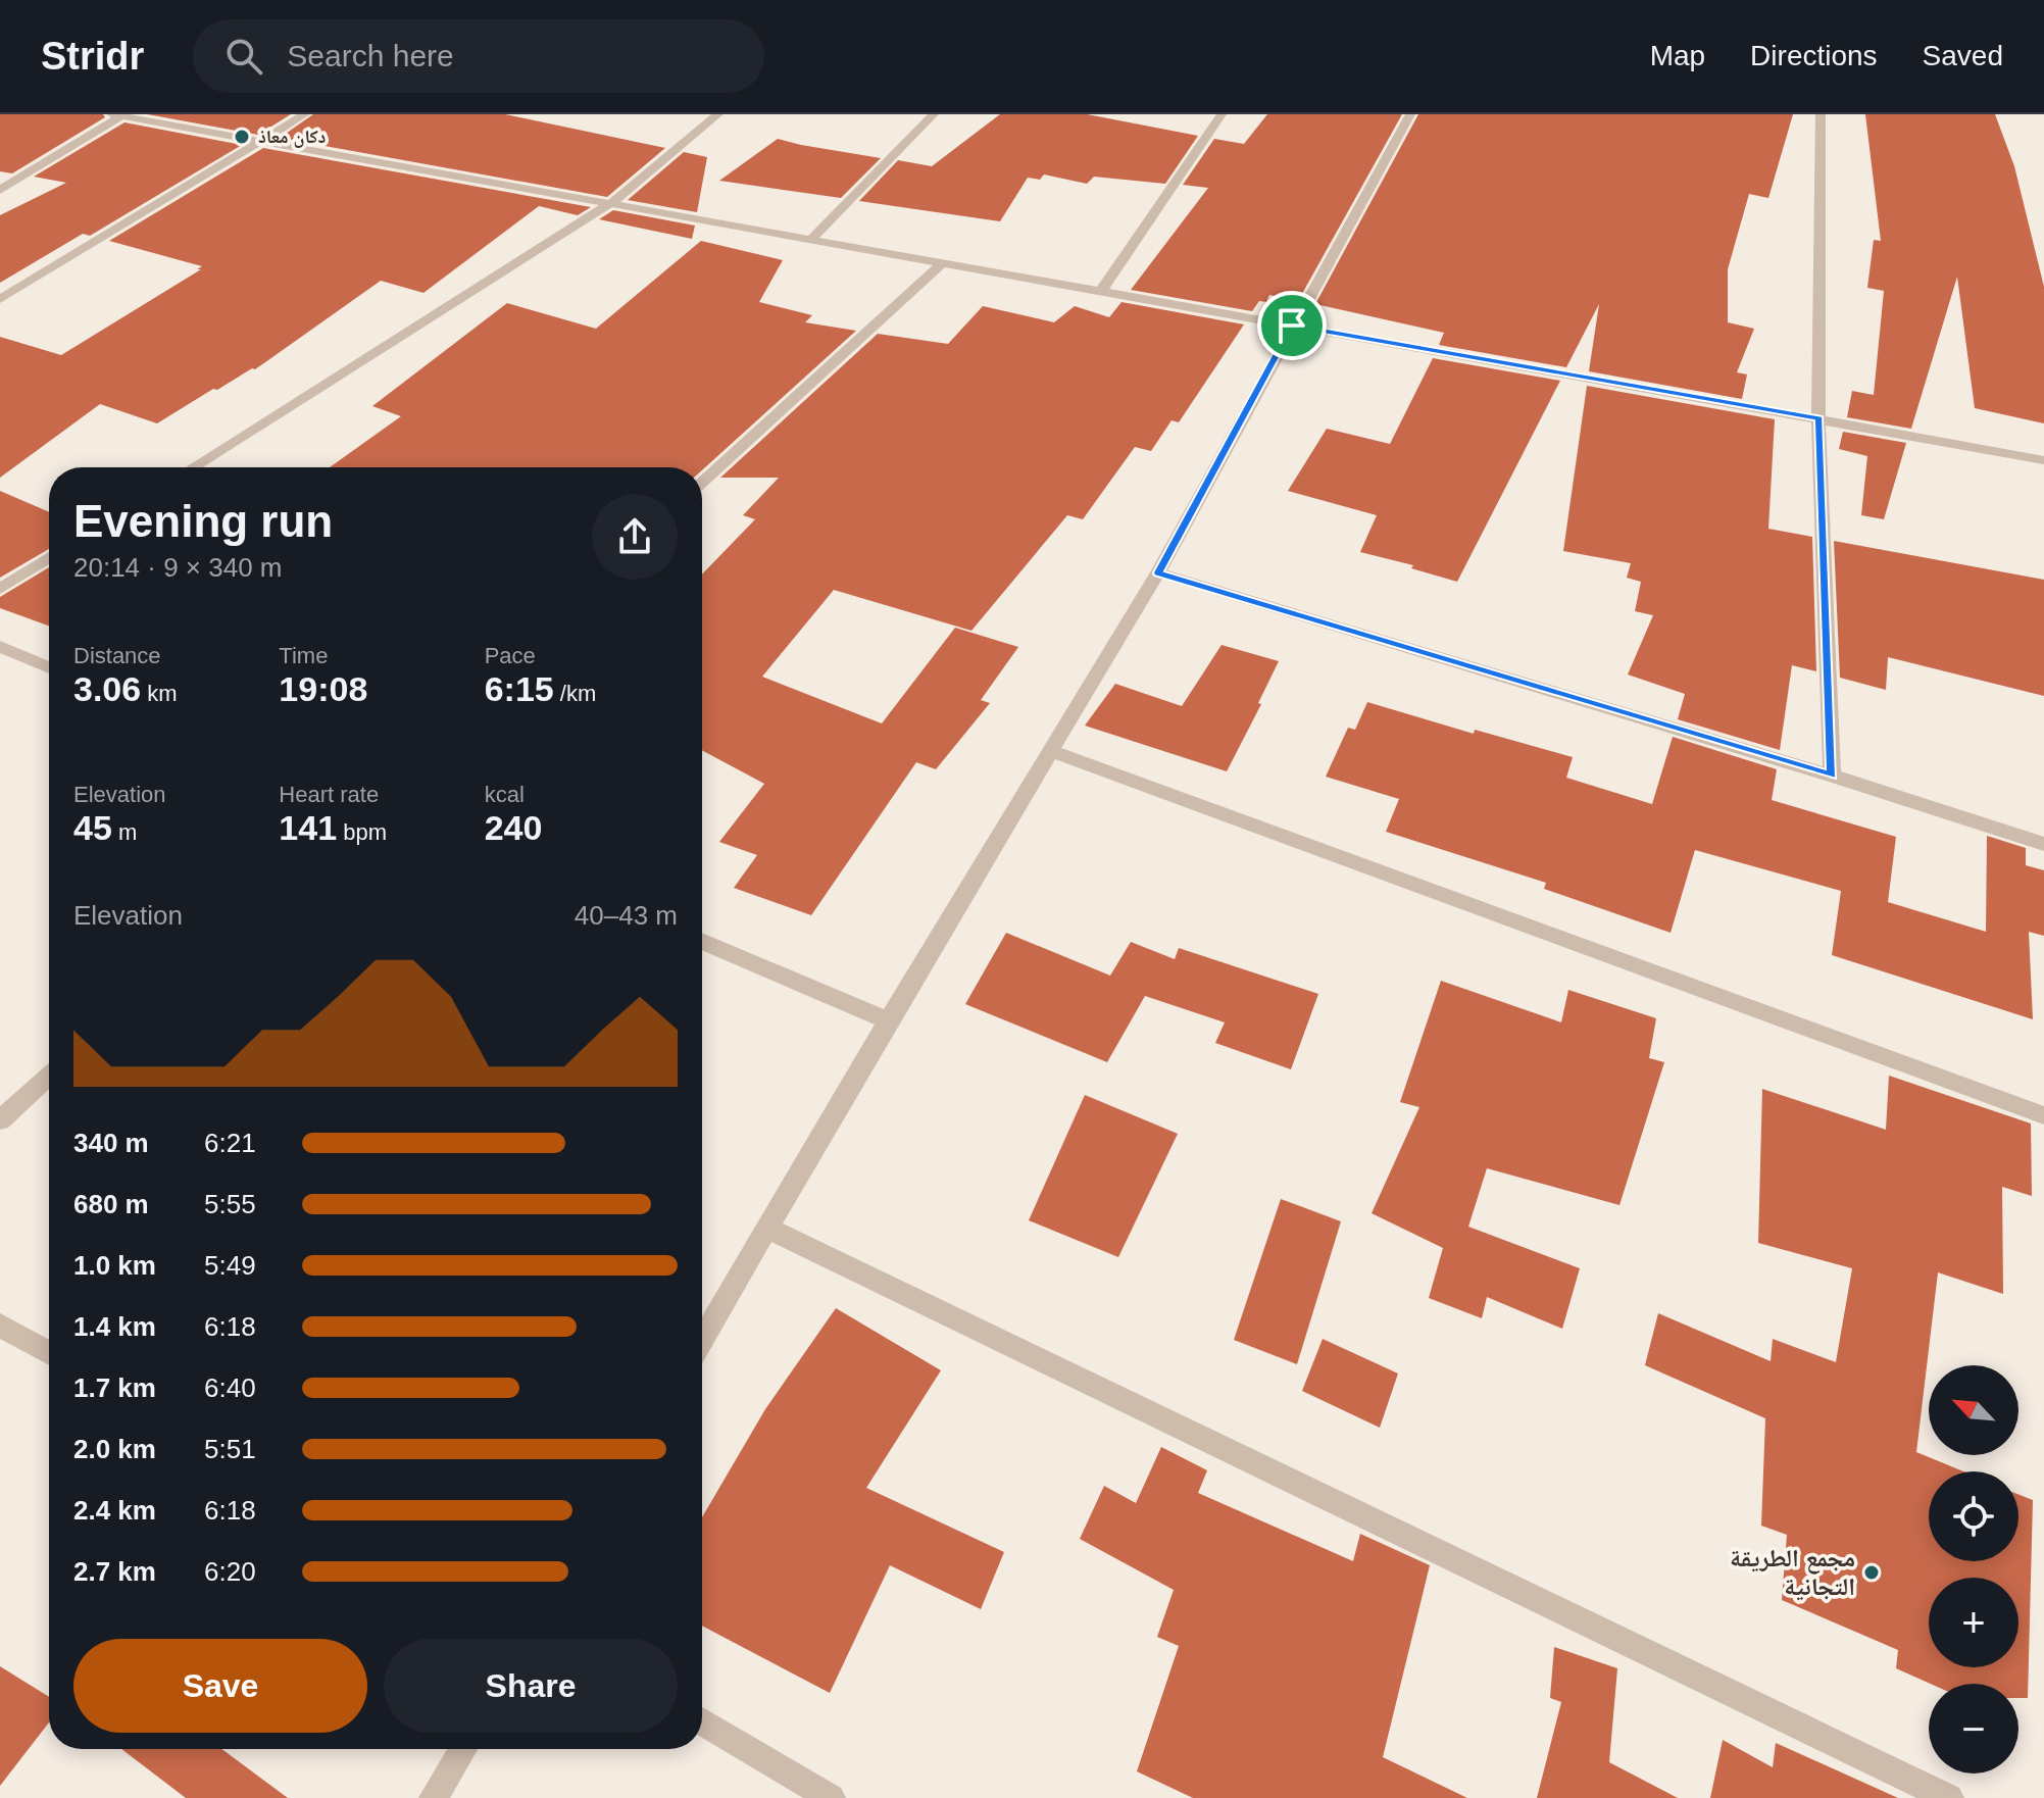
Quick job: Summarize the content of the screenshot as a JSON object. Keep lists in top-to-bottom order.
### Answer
{
  "places": ["دكان معاذ", "مجمع الطريقة التجانية"],
  "north": "top left",
  "page": {
    "header": "Stridr",
    "search": "Search here",
    "nav": ["Map", "Directions", "Saved"],
    "heading": ["Evening run", "20:14 · 9 × 340 m"],
    "stats": [
      ["Distance", "3.06 km"],
      ["Time", "19:08"],
      ["Pace", "6:15 /km"],
      ["Elevation", "45 m"],
      ["Heart rate", "141 bpm"],
      ["kcal", "240"]
    ],
    "chart": ["Elevation", "40–43 m"],
    "list": [
      {
        "name": "340 m",
        "note": "6:21"
      },
      {
        "name": "680 m",
        "note": "5:55"
      },
      {
        "name": "1.0 km",
        "note": "5:49"
      },
      {
        "name": "1.4 km",
        "note": "6:18"
      },
      {
        "name": "1.7 km",
        "note": "6:40"
      },
      {
        "name": "2.0 km",
        "note": "5:51"
      },
      {
        "name": "2.4 km",
        "note": "6:18"
      },
      {
        "name": "2.7 km",
        "note": "6:20"
      }
    ],
    "map_buttons": ["+", "−"],
    "buttons": ["Save", "Share"]
  }
}
